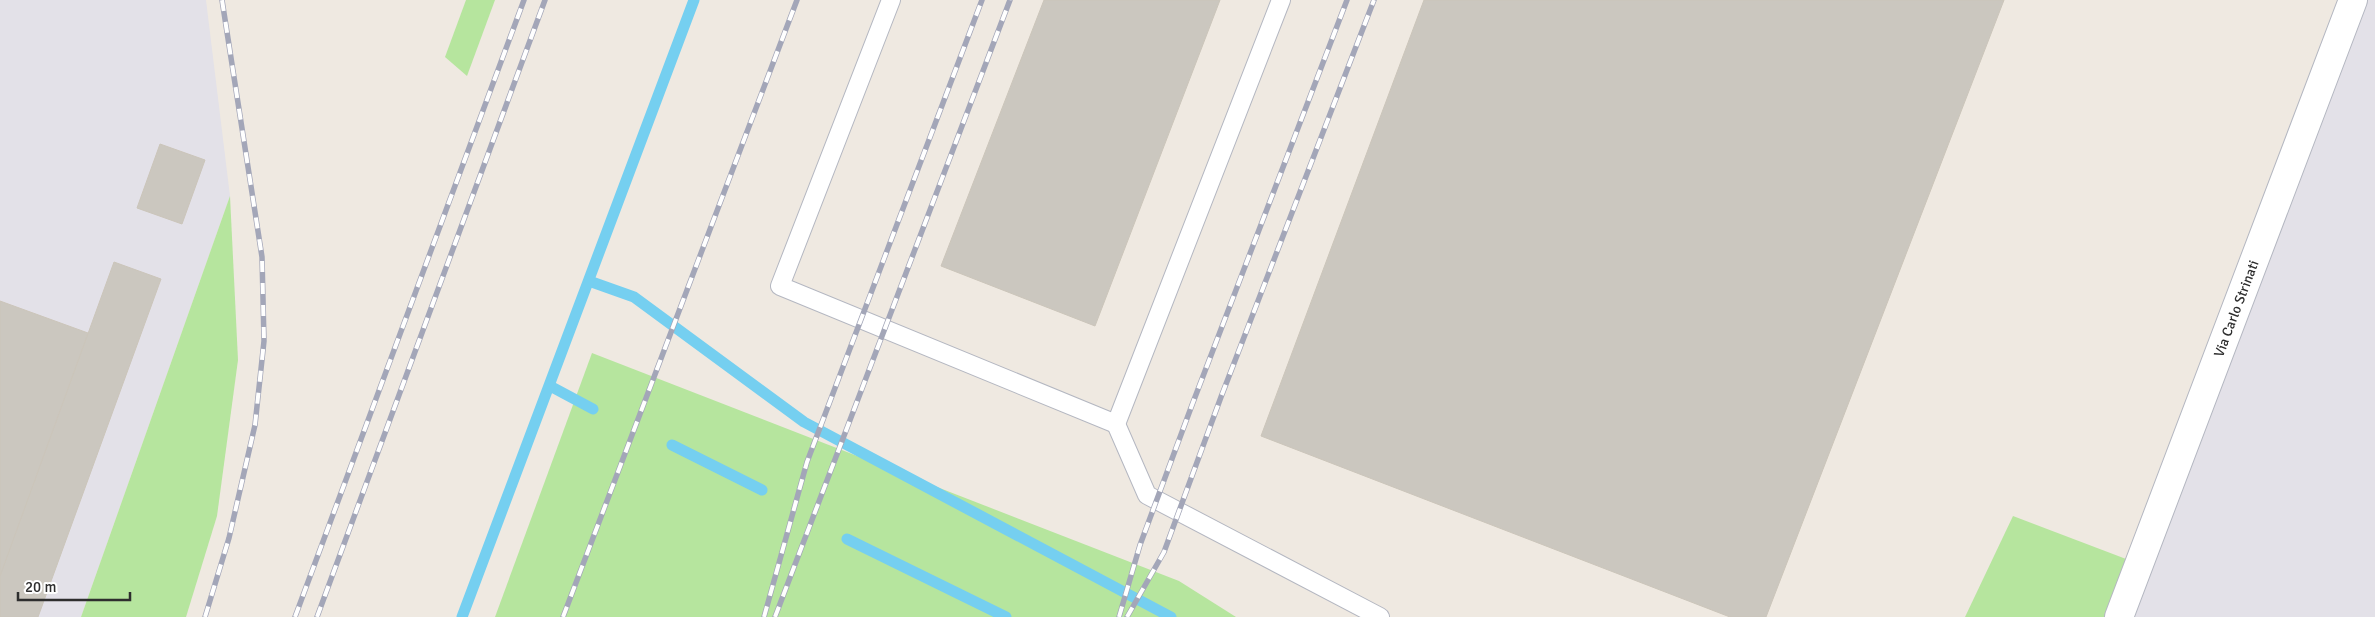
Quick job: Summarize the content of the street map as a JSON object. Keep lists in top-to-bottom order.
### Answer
{
  "streets": {
    "street": ["Via Carlo Strinati"]
  },
  "scale_bar": "20 m"
}
